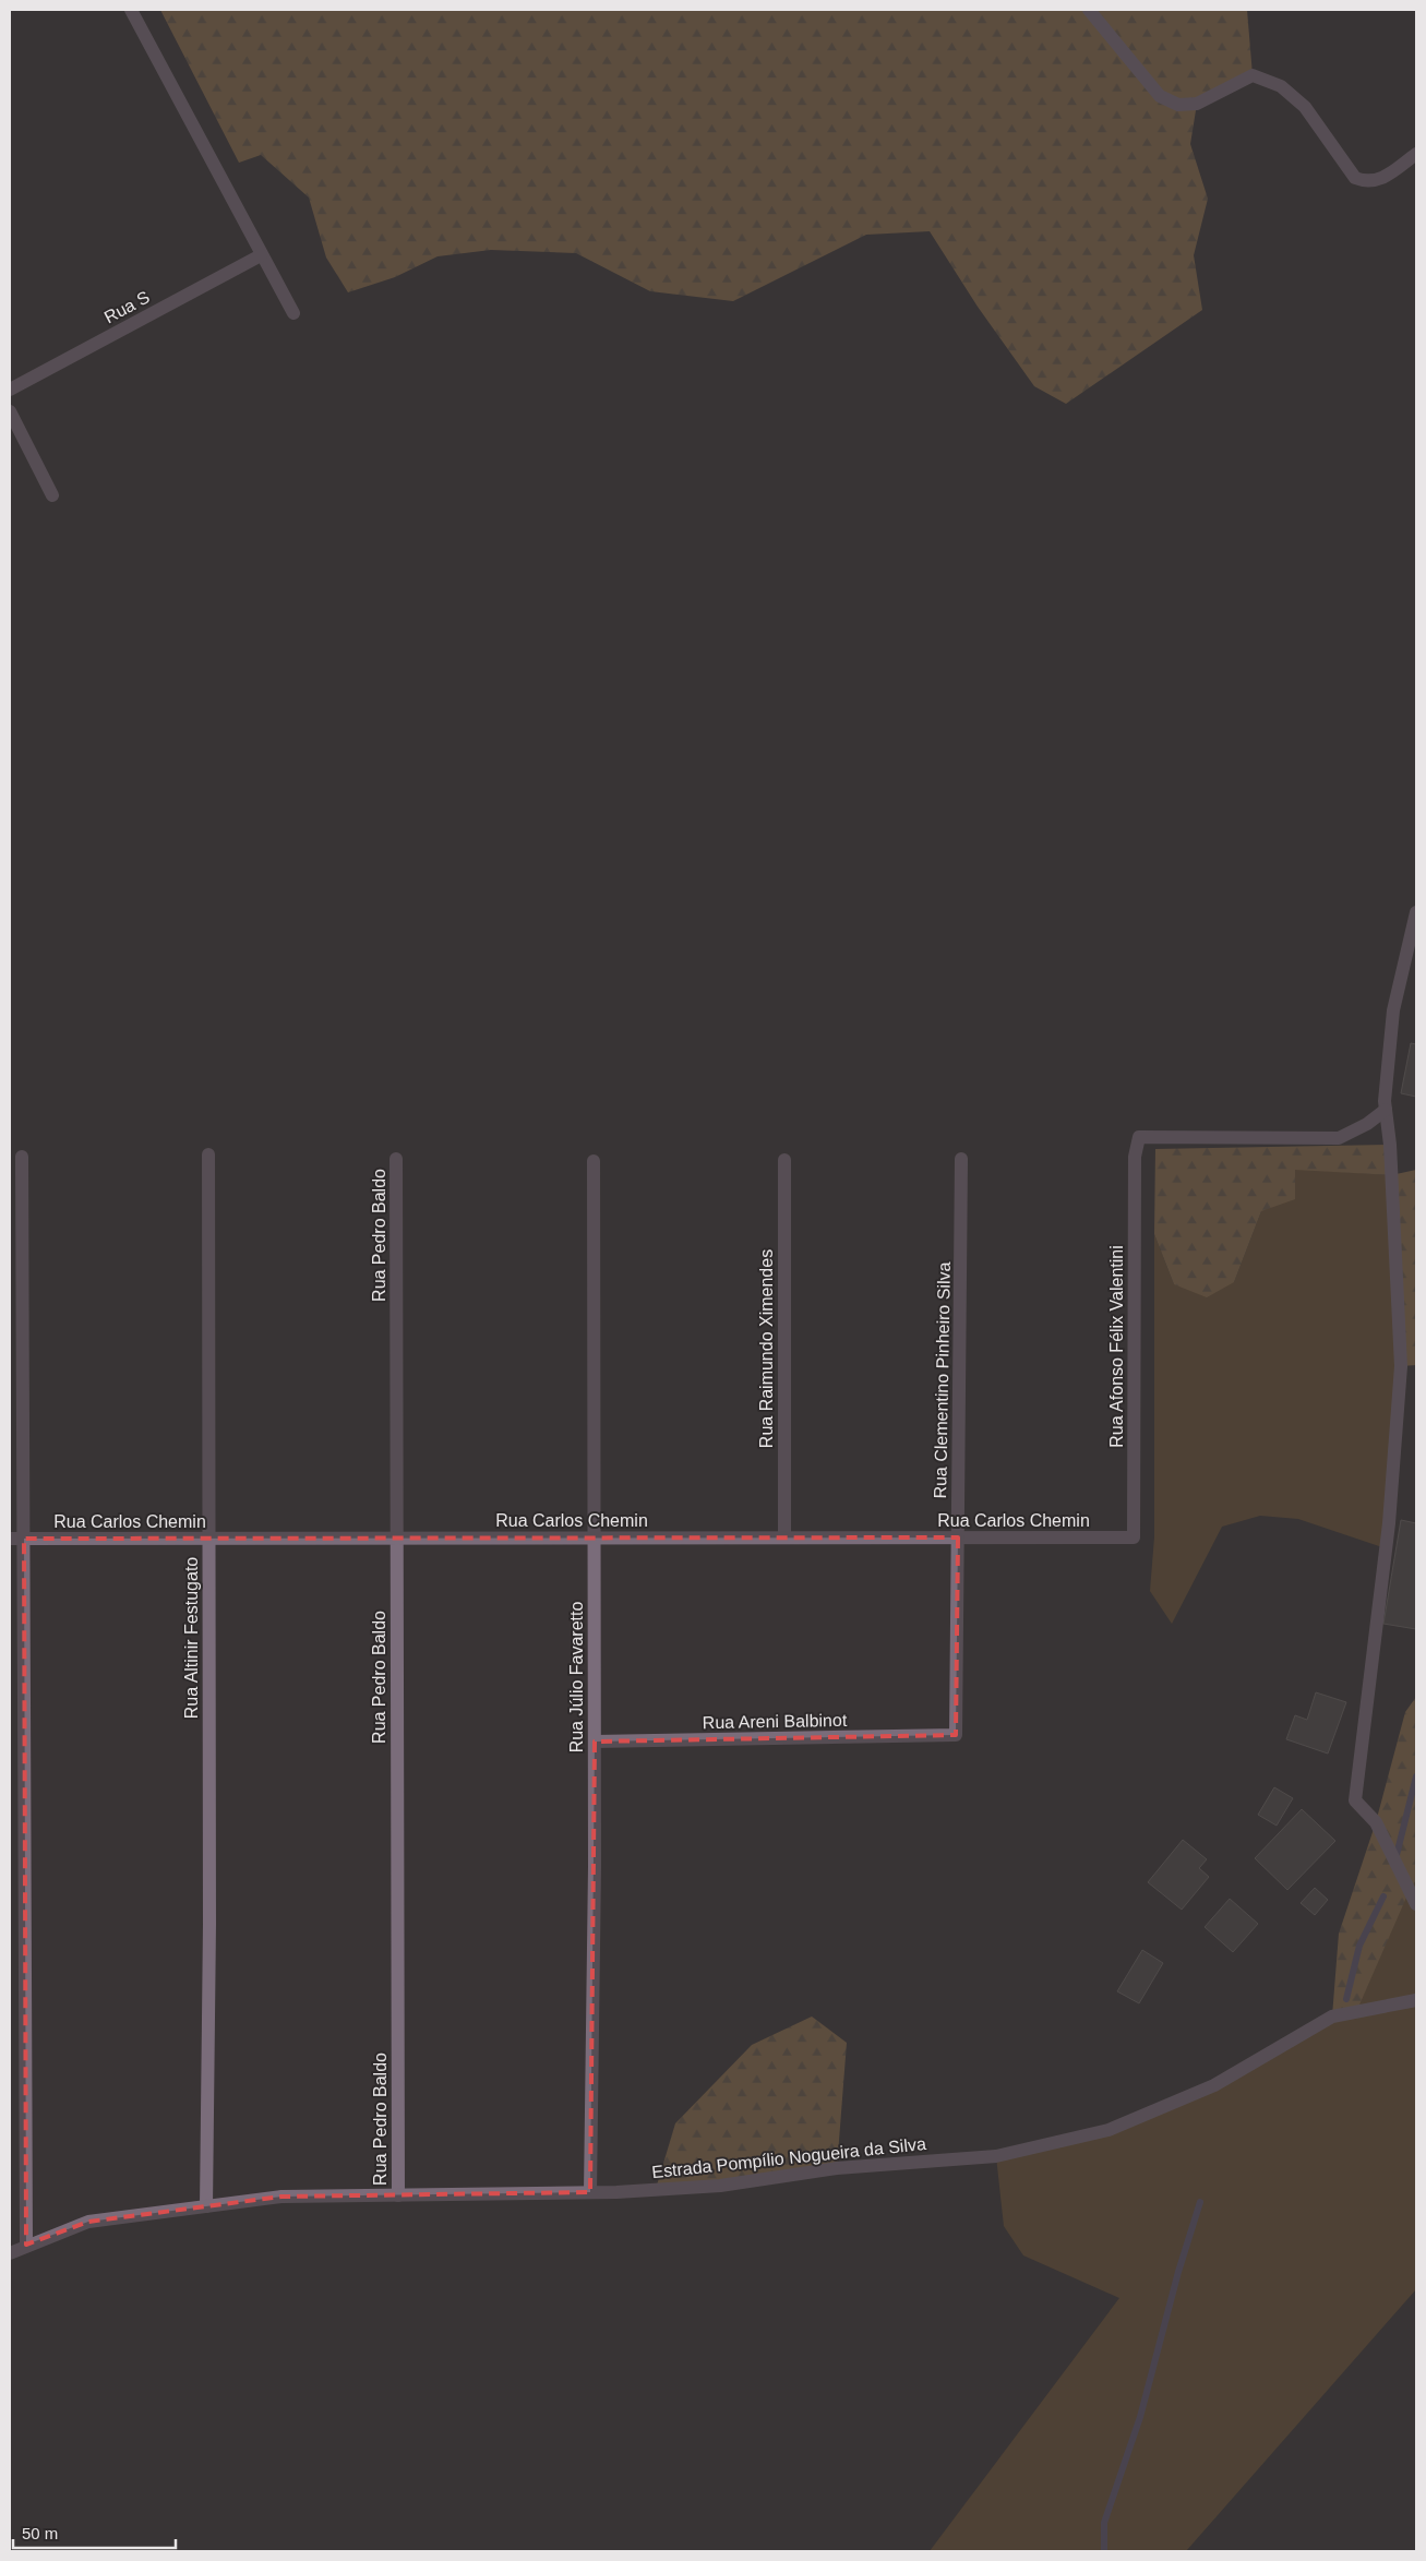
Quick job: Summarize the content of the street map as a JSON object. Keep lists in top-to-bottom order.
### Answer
{
  "streets": {
    "street": [
      "Rua S",
      "Rua Pedro Baldo",
      "Rua Afonso Félix Valentini",
      "Rua Raimundo Ximendes",
      "Rua Clementino Pinheiro Silva",
      "Rua Carlos Chemin",
      "Rua Altinir Festugato",
      "Rua Júlio Favaretto",
      "Rua Areni Balbinot",
      "Estrada Pompílio Nogueira da Silva"
    ]
  },
  "crossings": [
    ["Rua Pedro Baldo", "Rua Carlos Chemin"],
    ["Rua Pedro Baldo", "Estrada Pompílio Nogueira da Silva"],
    ["Rua Afonso Félix Valentini", "Rua Carlos Chemin"],
    ["Rua Raimundo Ximendes", "Rua Carlos Chemin"],
    ["Rua Clementino Pinheiro Silva", "Rua Carlos Chemin"],
    ["Rua Clementino Pinheiro Silva", "Rua Areni Balbinot"],
    ["Rua Carlos Chemin", "Rua Altinir Festugato"],
    ["Rua Carlos Chemin", "Rua Júlio Favaretto"],
    ["Rua Altinir Festugato", "Estrada Pompílio Nogueira da Silva"],
    ["Rua Júlio Favaretto", "Rua Areni Balbinot"],
    ["Rua Júlio Favaretto", "Estrada Pompílio Nogueira da Silva"]
  ],
  "scale_bar": "50 m"
}
